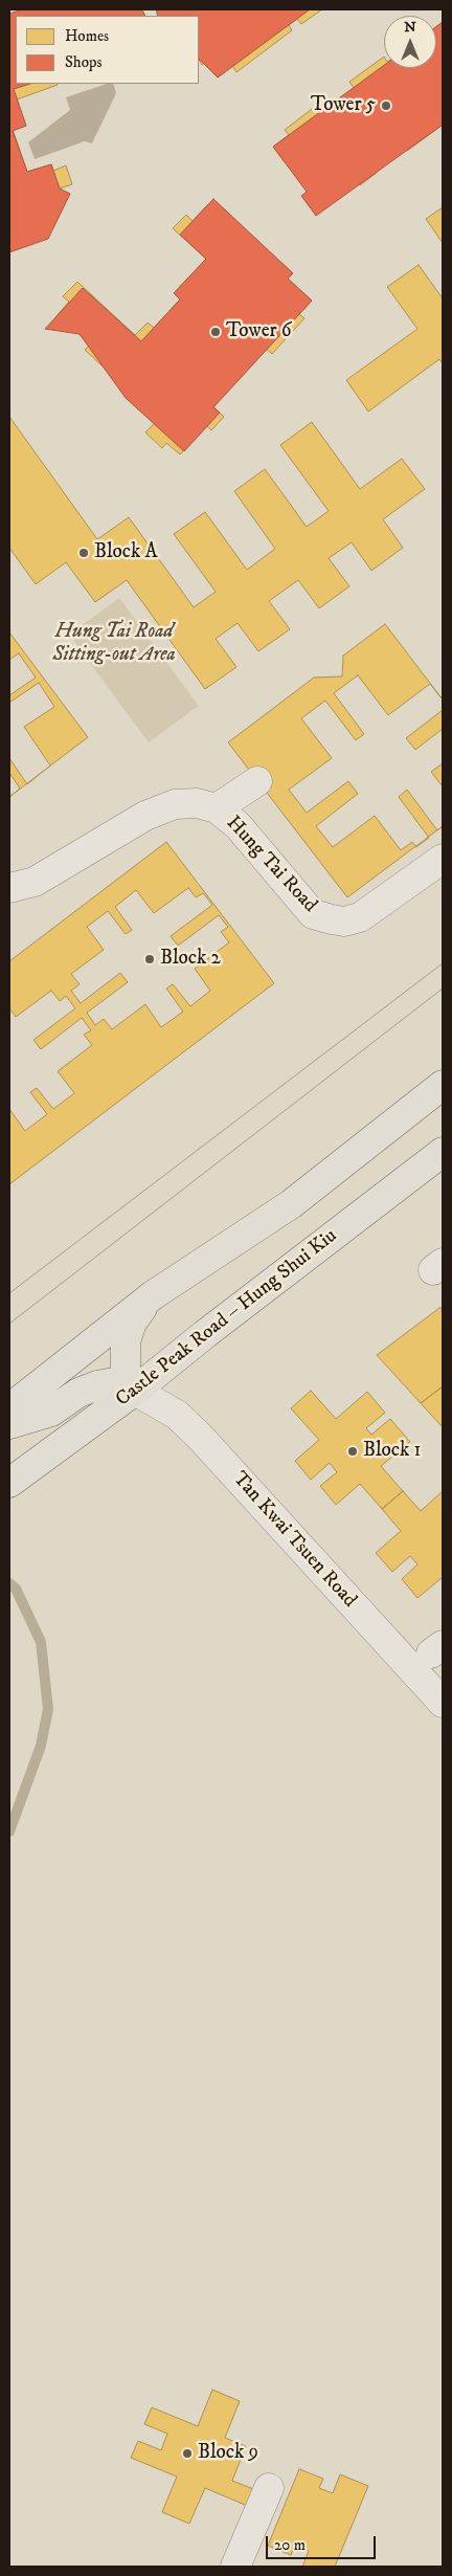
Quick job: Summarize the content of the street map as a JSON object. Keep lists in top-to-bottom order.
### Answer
{
  "streets": {
    "main road": ["Castle Peak Road – Hung Shui Kiu"],
    "street": ["Hung Tai Road", "Tan Kwai Tsuen Road"]
  },
  "crossings": [
    ["Castle Peak Road – Hung Shui Kiu", "Tan Kwai Tsuen Road"]
  ],
  "parks": ["Hung Tai Road Sitting-out Area"],
  "places": [
    "Tower 5",
    "Tower 6",
    "Block A",
    "Block 2",
    "Block 1",
    "Block 9"
  ],
  "legend": ["Homes", "Shops"],
  "scale_bar": "20 m",
  "north": "top"
}
